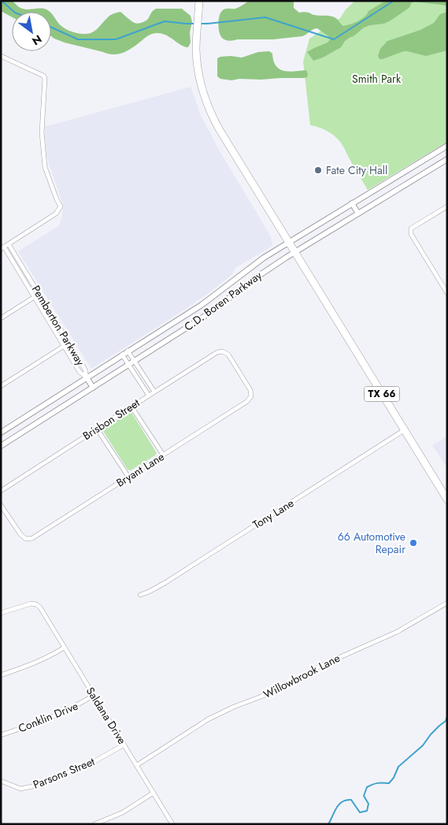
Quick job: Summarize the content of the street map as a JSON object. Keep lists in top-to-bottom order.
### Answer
{
  "streets": {
    "main road": ["TX 66"],
    "street": [
      "C.D. Boren Parkway",
      "Pemberton Parkway",
      "Brisbon Street",
      "Bryant Lane",
      "Tony Lane",
      "Willowbrook Lane",
      "Saldana Drive",
      "Conklin Drive",
      "Parsons Street"
    ]
  },
  "crossings": [
    ["C.D. Boren Parkway", "Pemberton Parkway"],
    ["C.D. Boren Parkway", "TX 66"],
    ["TX 66", "Tony Lane"],
    ["Brisbon Street", "Bryant Lane"],
    ["Willowbrook Lane", "Saldana Drive"],
    ["Saldana Drive", "Conklin Drive"],
    ["Saldana Drive", "Parsons Street"]
  ],
  "parks": ["Smith Park"],
  "places": ["Fate City Hall", "66 Automotive Repair"],
  "north": "bottom right"
}
